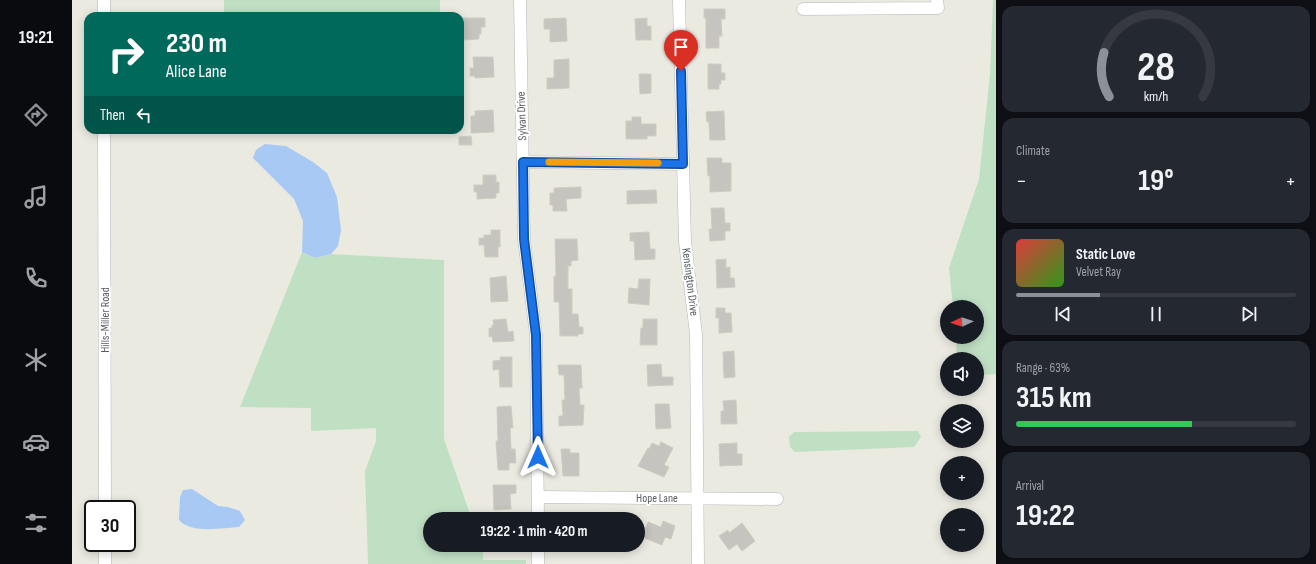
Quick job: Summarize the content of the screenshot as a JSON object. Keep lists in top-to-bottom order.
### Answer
{
  "streets": {
    "street": [
      "Sylvan Drive",
      "Kensington Drive",
      "Hills-Miller Road",
      "Hope Lane"
    ]
  },
  "crossings": [
    ["Sylvan Drive", "Hope Lane"],
    ["Kensington Drive", "Hope Lane"]
  ],
  "north": "left",
  "page": {
    "tabs": "19:21",
    "turn": ["230 m", "Alice Lane"],
    "then": "Then",
    "tile": [
      "Climate",
      ["Range · 63%", "315 km"],
      ["Arrival", "19:22"]
    ],
    "heat": ["−", "19°", "+"],
    "song": ["Static Love", "Velvet Ray"],
    "map_buttons": ["+", "−"],
    "limit": "30",
    "trip": "19:22 · 1 min · 420 m",
    "gauge": ["28", "km/h"]
  }
}
